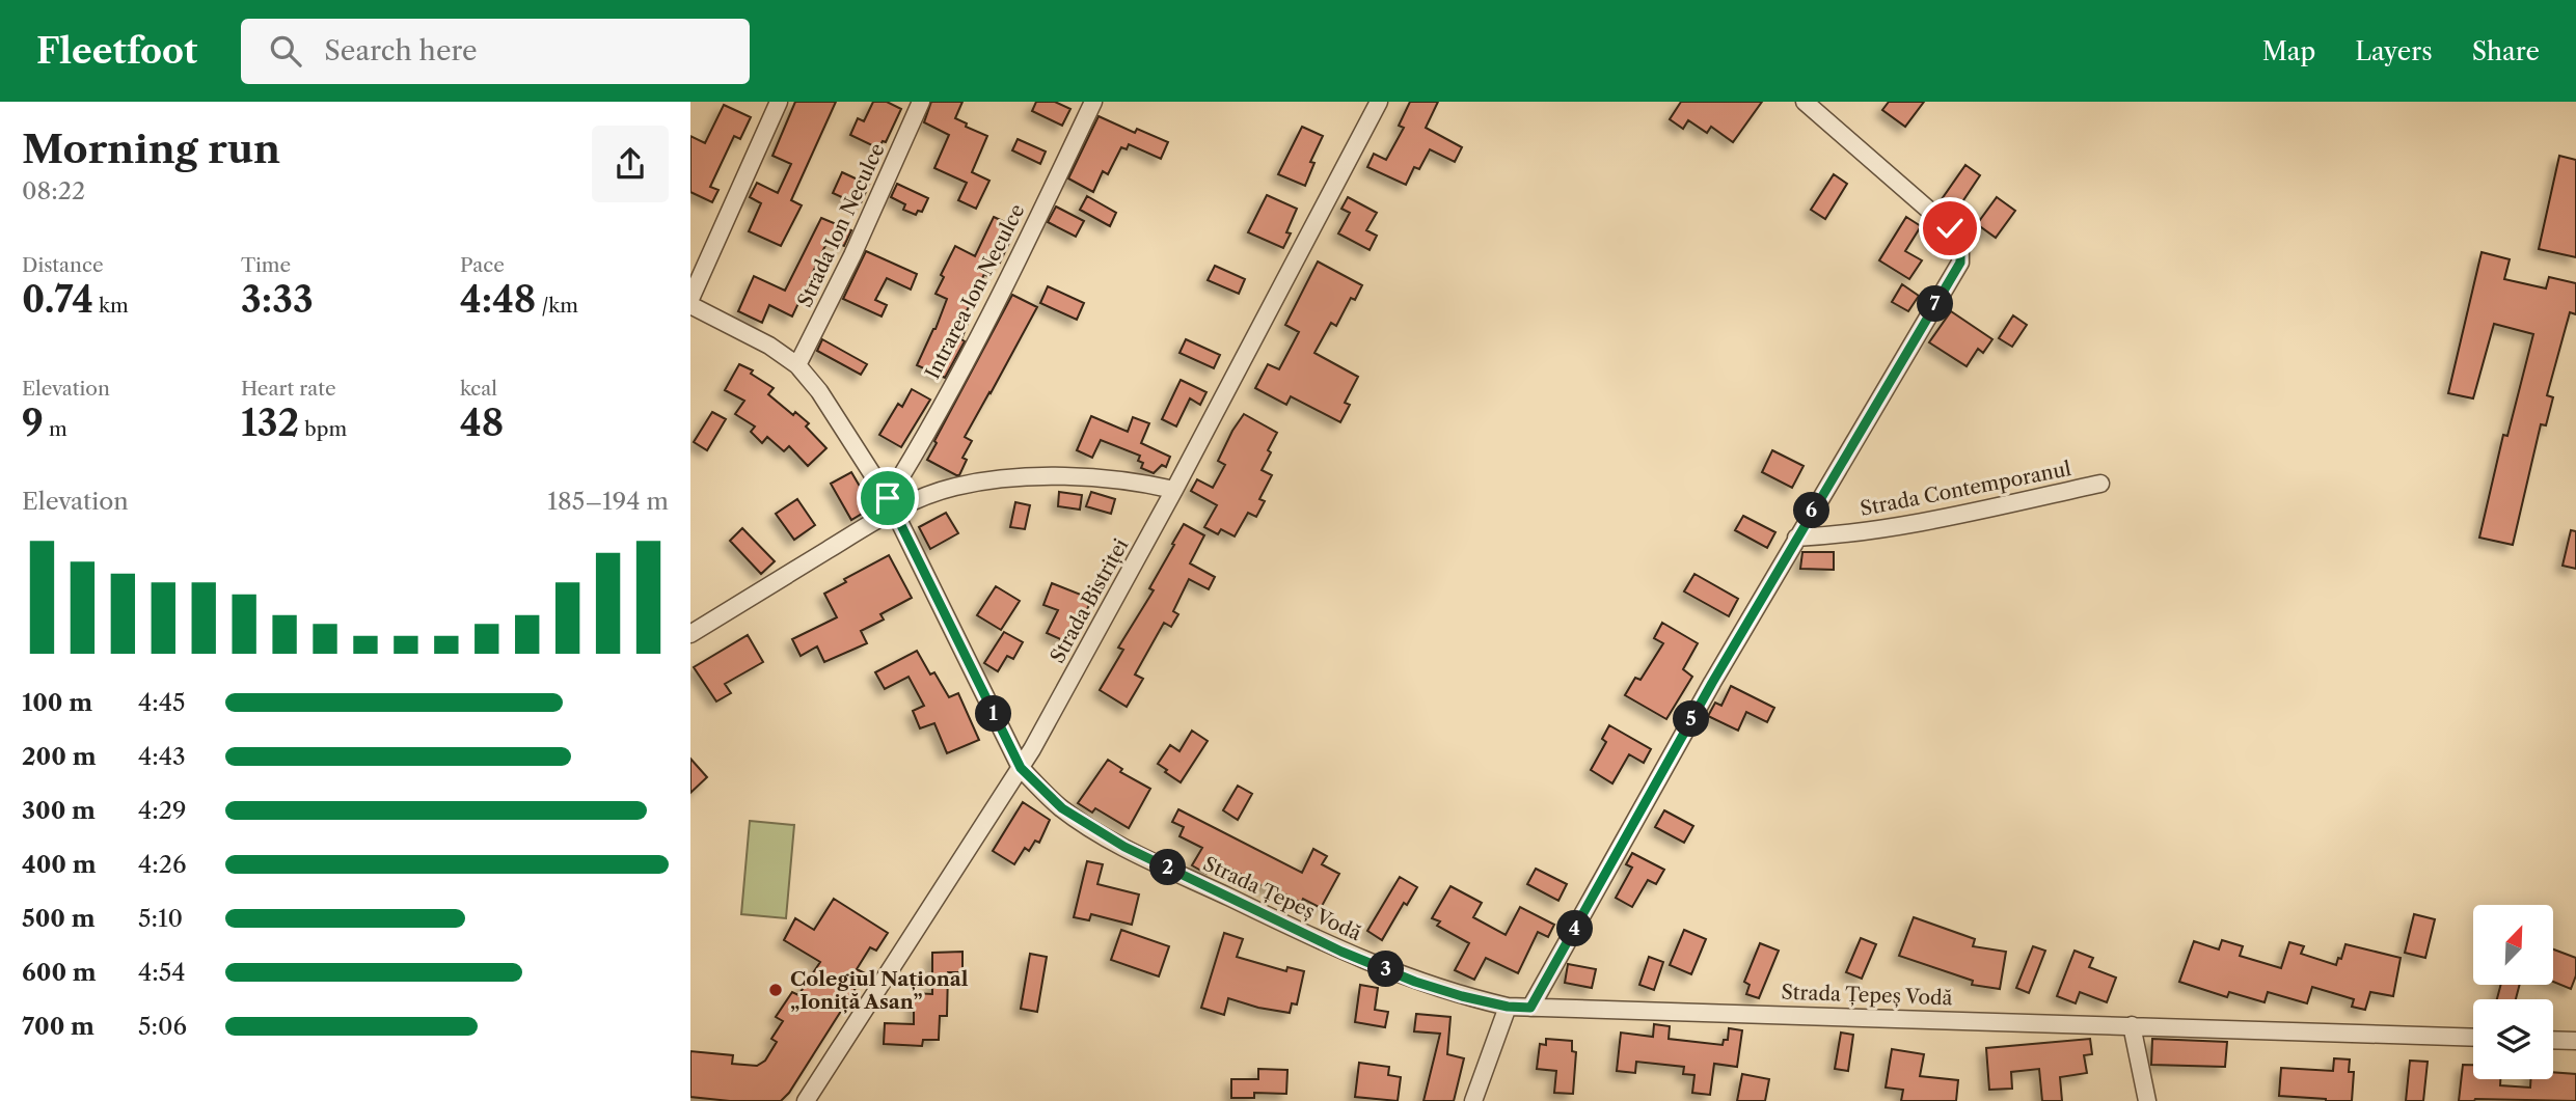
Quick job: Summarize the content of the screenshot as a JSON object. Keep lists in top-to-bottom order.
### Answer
{
  "streets": {
    "street": [
      "Strada Ion Neculce",
      "Intrarea Ion Neculce",
      "Strada Contemporanul",
      "Strada Bistriței",
      "Strada Țepeș Vodă"
    ]
  },
  "crossings": [
    ["Strada Ion Neculce", "Strada Țepeș Vodă"],
    ["Intrarea Ion Neculce", "Strada Țepeș Vodă"],
    ["Strada Bistriței", "Strada Țepeș Vodă"]
  ],
  "places": ["Colegiul Național „Ioniță Asan”"],
  "north": "top right",
  "page": {
    "header": "Fleetfoot",
    "search": "Search here",
    "nav": ["Map", "Layers", "Share"],
    "heading": ["Morning run", "08:22"],
    "stats": [
      ["Distance", "0.74 km"],
      ["Time", "3:33"],
      ["Pace", "4:48 /km"],
      ["Elevation", "9 m"],
      ["Heart rate", "132 bpm"],
      ["kcal", "48"]
    ],
    "pins": [
      "7",
      "6",
      "1",
      "5",
      "2",
      "4",
      "3"
    ],
    "chart": ["Elevation", "185–194 m"],
    "list": [
      {
        "name": "100 m",
        "note": "4:45"
      },
      {
        "name": "200 m",
        "note": "4:43"
      },
      {
        "name": "300 m",
        "note": "4:29"
      },
      {
        "name": "400 m",
        "note": "4:26"
      },
      {
        "name": "500 m",
        "note": "5:10"
      },
      {
        "name": "600 m",
        "note": "4:54"
      },
      {
        "name": "700 m",
        "note": "5:06"
      }
    ]
  }
}
